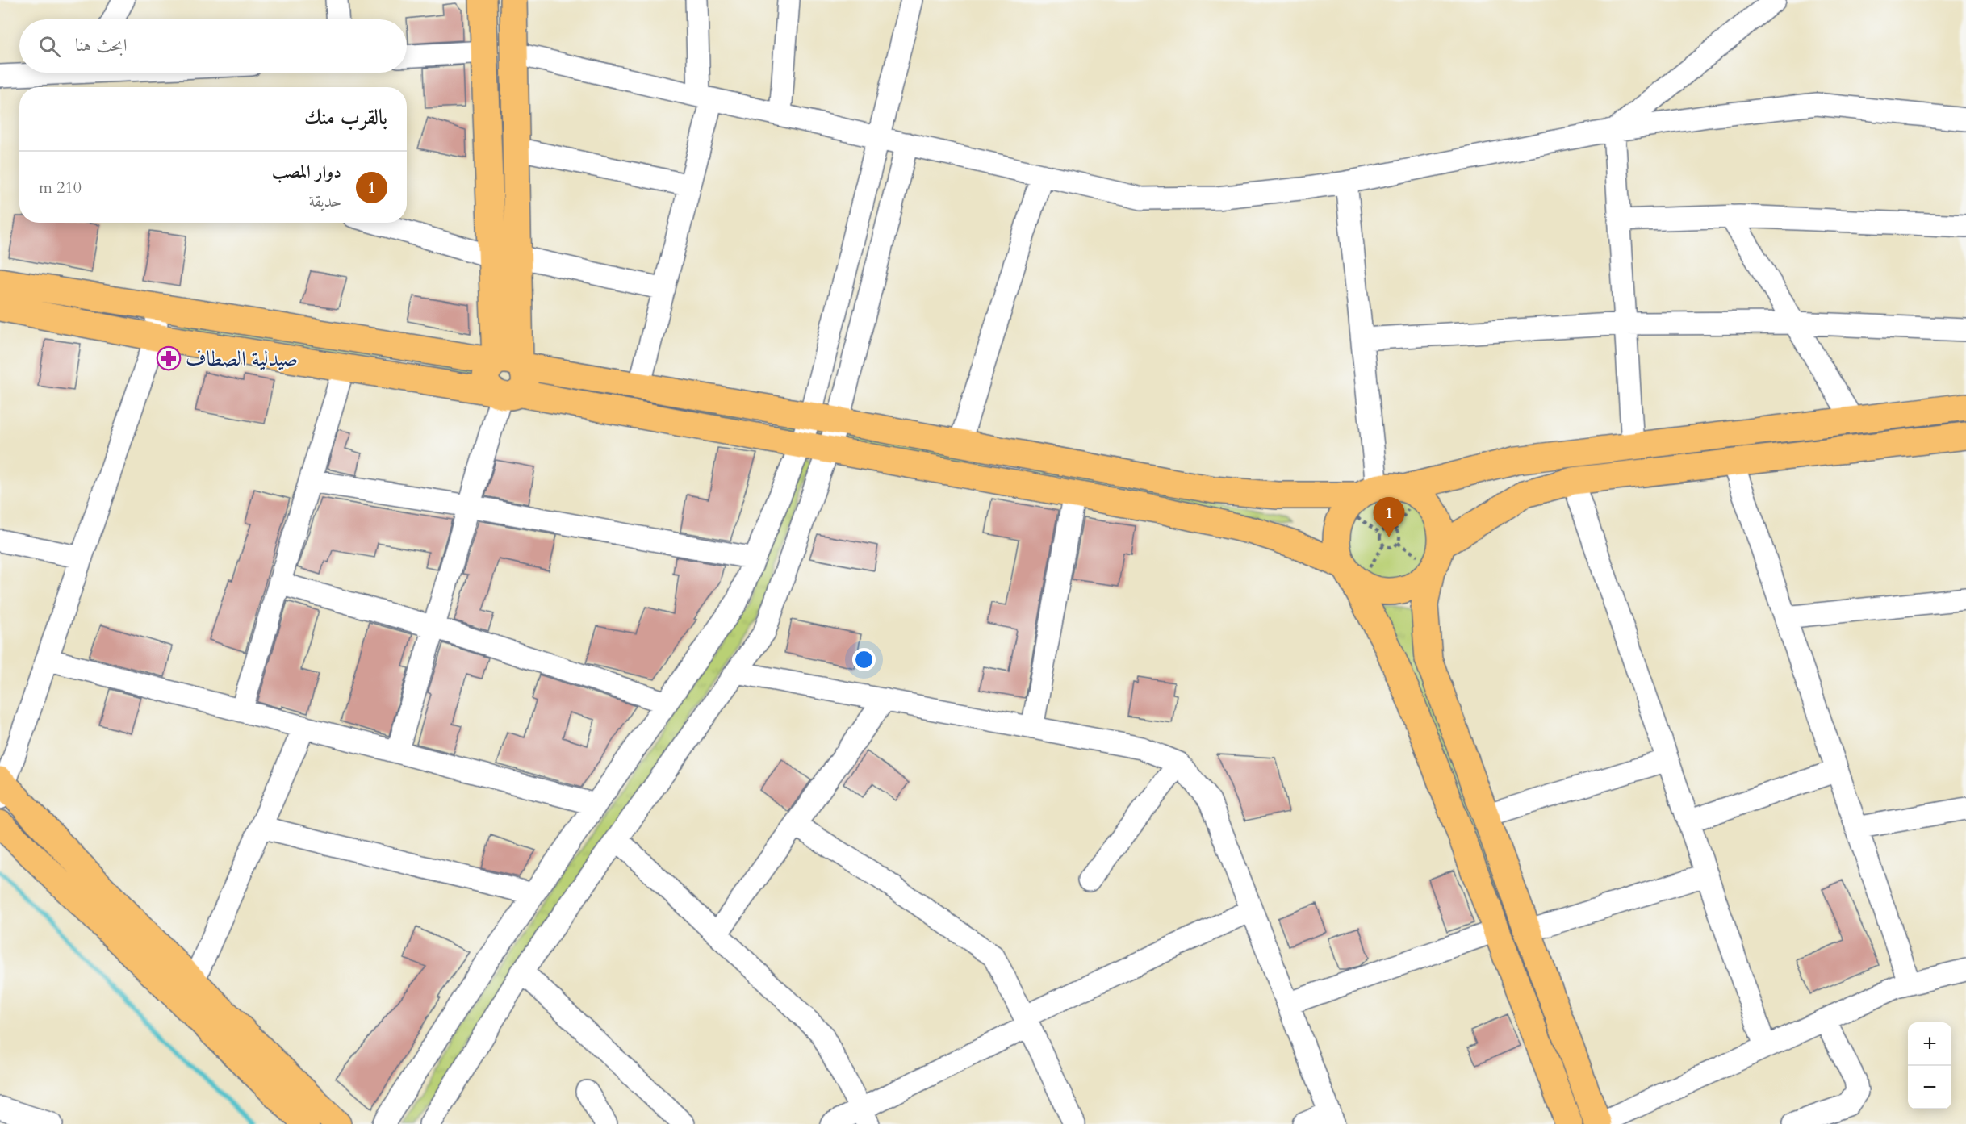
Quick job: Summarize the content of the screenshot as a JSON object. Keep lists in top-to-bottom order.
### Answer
{
  "places": {
    "pharmacy": ["صيدلية الصطاف"]
  },
  "page": {
    "search": "ابحث هنا",
    "heading": "بالقرب منك",
    "list": [
      {
        "mark": "1",
        "name": "دوار المصب",
        "note": "حديقة",
        "value": "210 m"
      }
    ],
    "pins": "1",
    "map_buttons": ["+", "−"]
  }
}
